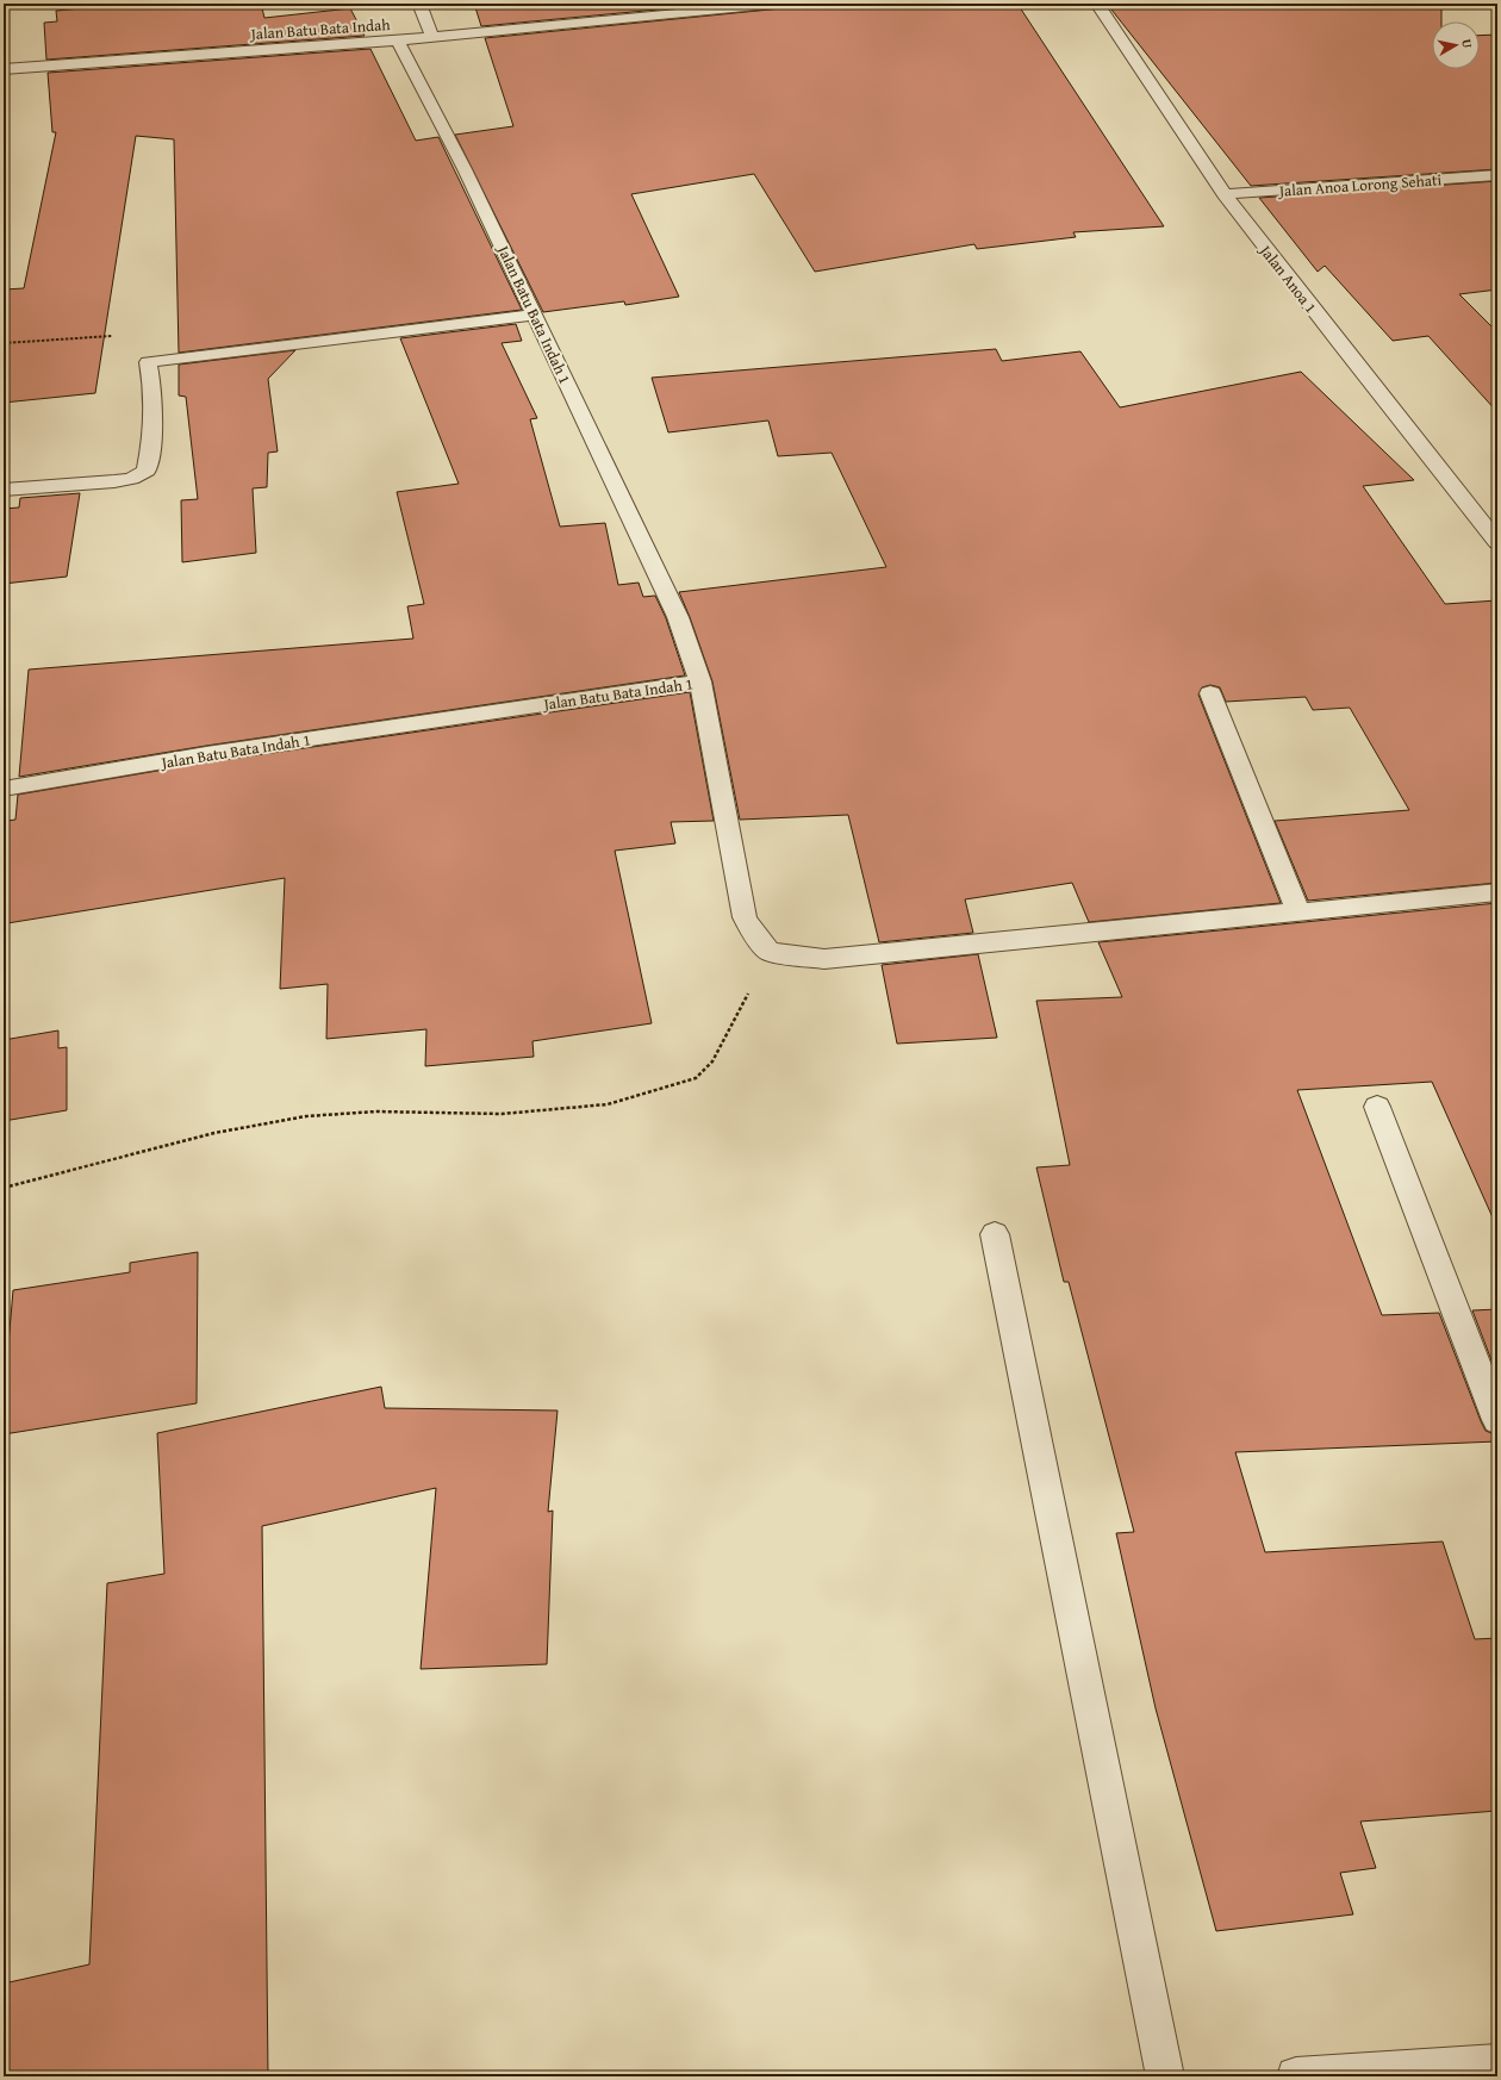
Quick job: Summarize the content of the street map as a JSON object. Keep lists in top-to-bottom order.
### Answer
{
  "streets": {
    "street": [
      "Jalan Batu Bata Indah",
      "Jalan Anoa Lorong Sehati",
      "Jalan Anoa 1",
      "Jalan Batu Bata Indah 1"
    ]
  },
  "crossings": [
    ["Jalan Batu Bata Indah", "Jalan Batu Bata Indah 1"],
    ["Jalan Anoa Lorong Sehati", "Jalan Anoa 1"]
  ],
  "north": "right"
}
